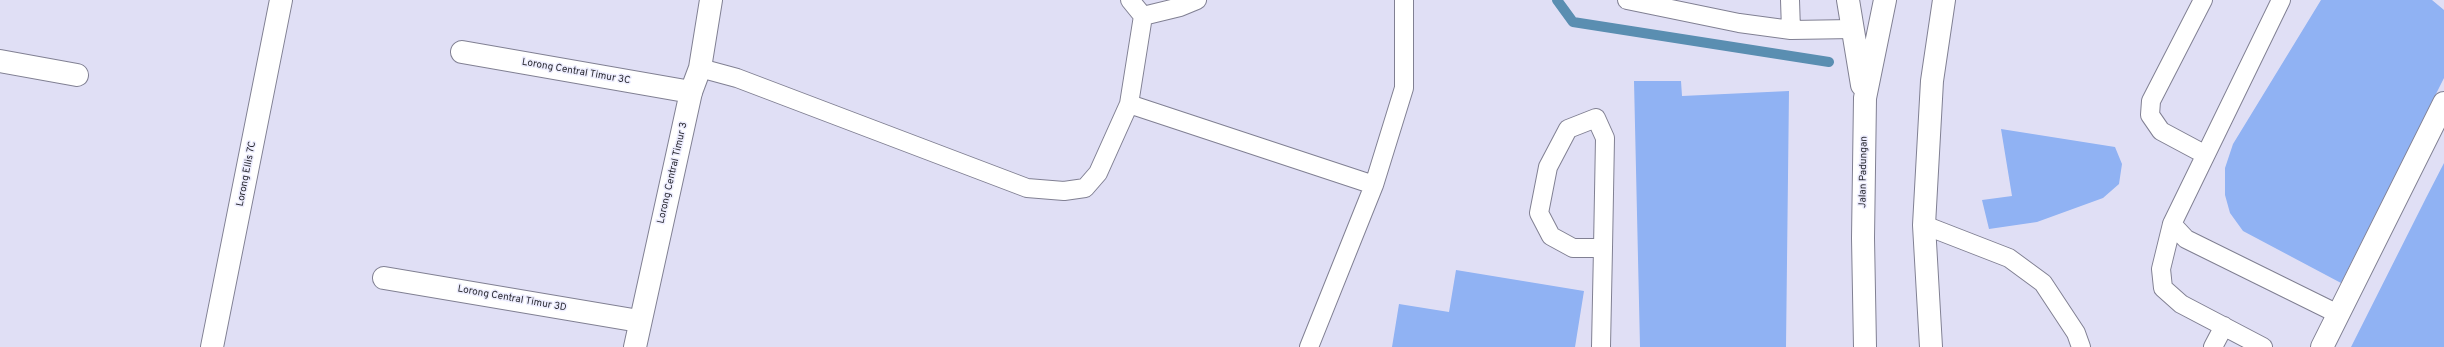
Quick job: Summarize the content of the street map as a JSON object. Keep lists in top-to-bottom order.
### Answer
{
  "streets": {
    "street": [
      "Lorong Central Timur 3C",
      "Jalan Padungan",
      "Lorong Central Timur 3",
      "Lorong Ellis 7C",
      "Lorong Central Timur 3D"
    ]
  },
  "crossings": [
    ["Lorong Central Timur 3C", "Lorong Central Timur 3"],
    ["Lorong Central Timur 3", "Lorong Central Timur 3D"]
  ]
}
